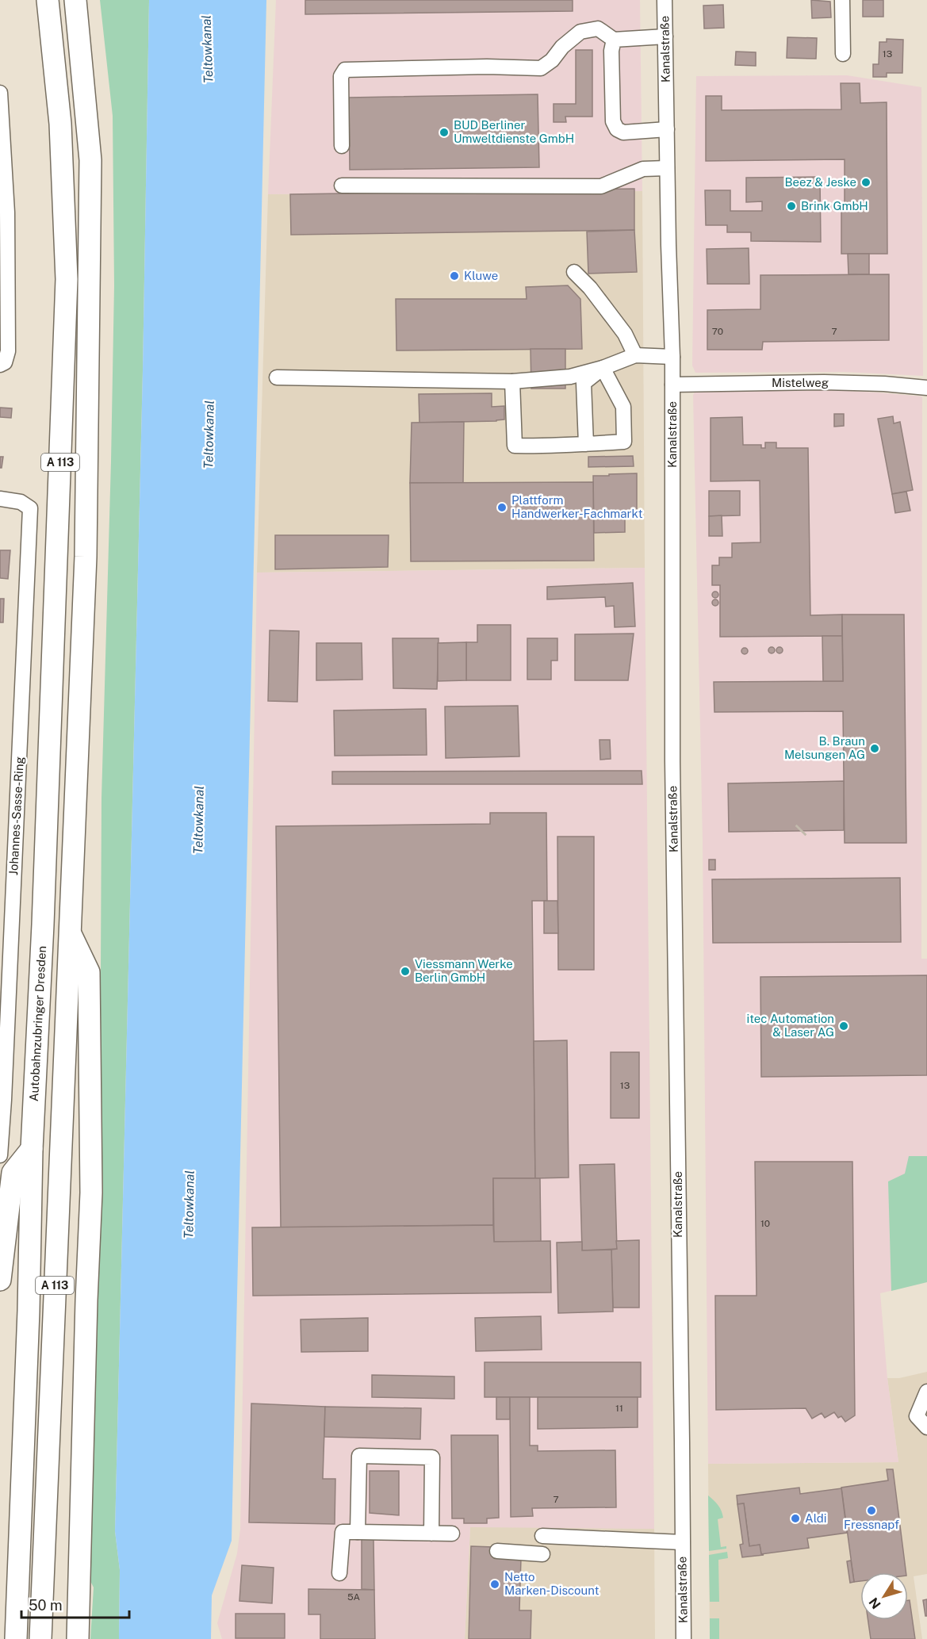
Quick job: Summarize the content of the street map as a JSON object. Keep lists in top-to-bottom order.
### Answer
{
  "streets": {
    "highway": ["A 113", "Autobahnzubringer Dresden"],
    "street": ["Kanalstraße", "Mistelweg", "Johannes-Sasse-Ring"]
  },
  "crossings": [
    ["Kanalstraße", "Mistelweg"],
    ["A 113", "Autobahnzubringer Dresden"]
  ],
  "water": ["Teltowkanal"],
  "places": [
    "BUD Berliner Umweltdienste GmbH",
    "Beez & Jeske",
    "Brink GmbH",
    "Kluwe",
    "Plattform Handwerker-Fachmarkt",
    "B. Braun Melsungen AG",
    "Viessmann Werke Berlin GmbH",
    "itec Automation & Laser AG",
    "Fressnapf",
    "Aldi",
    "Netto Marken-Discount"
  ],
  "house_numbers": [
    "13",
    "70",
    "7",
    "13",
    "10",
    "11",
    "7",
    "5A"
  ],
  "scale_bar": "50 m",
  "north": "bottom left"
}
